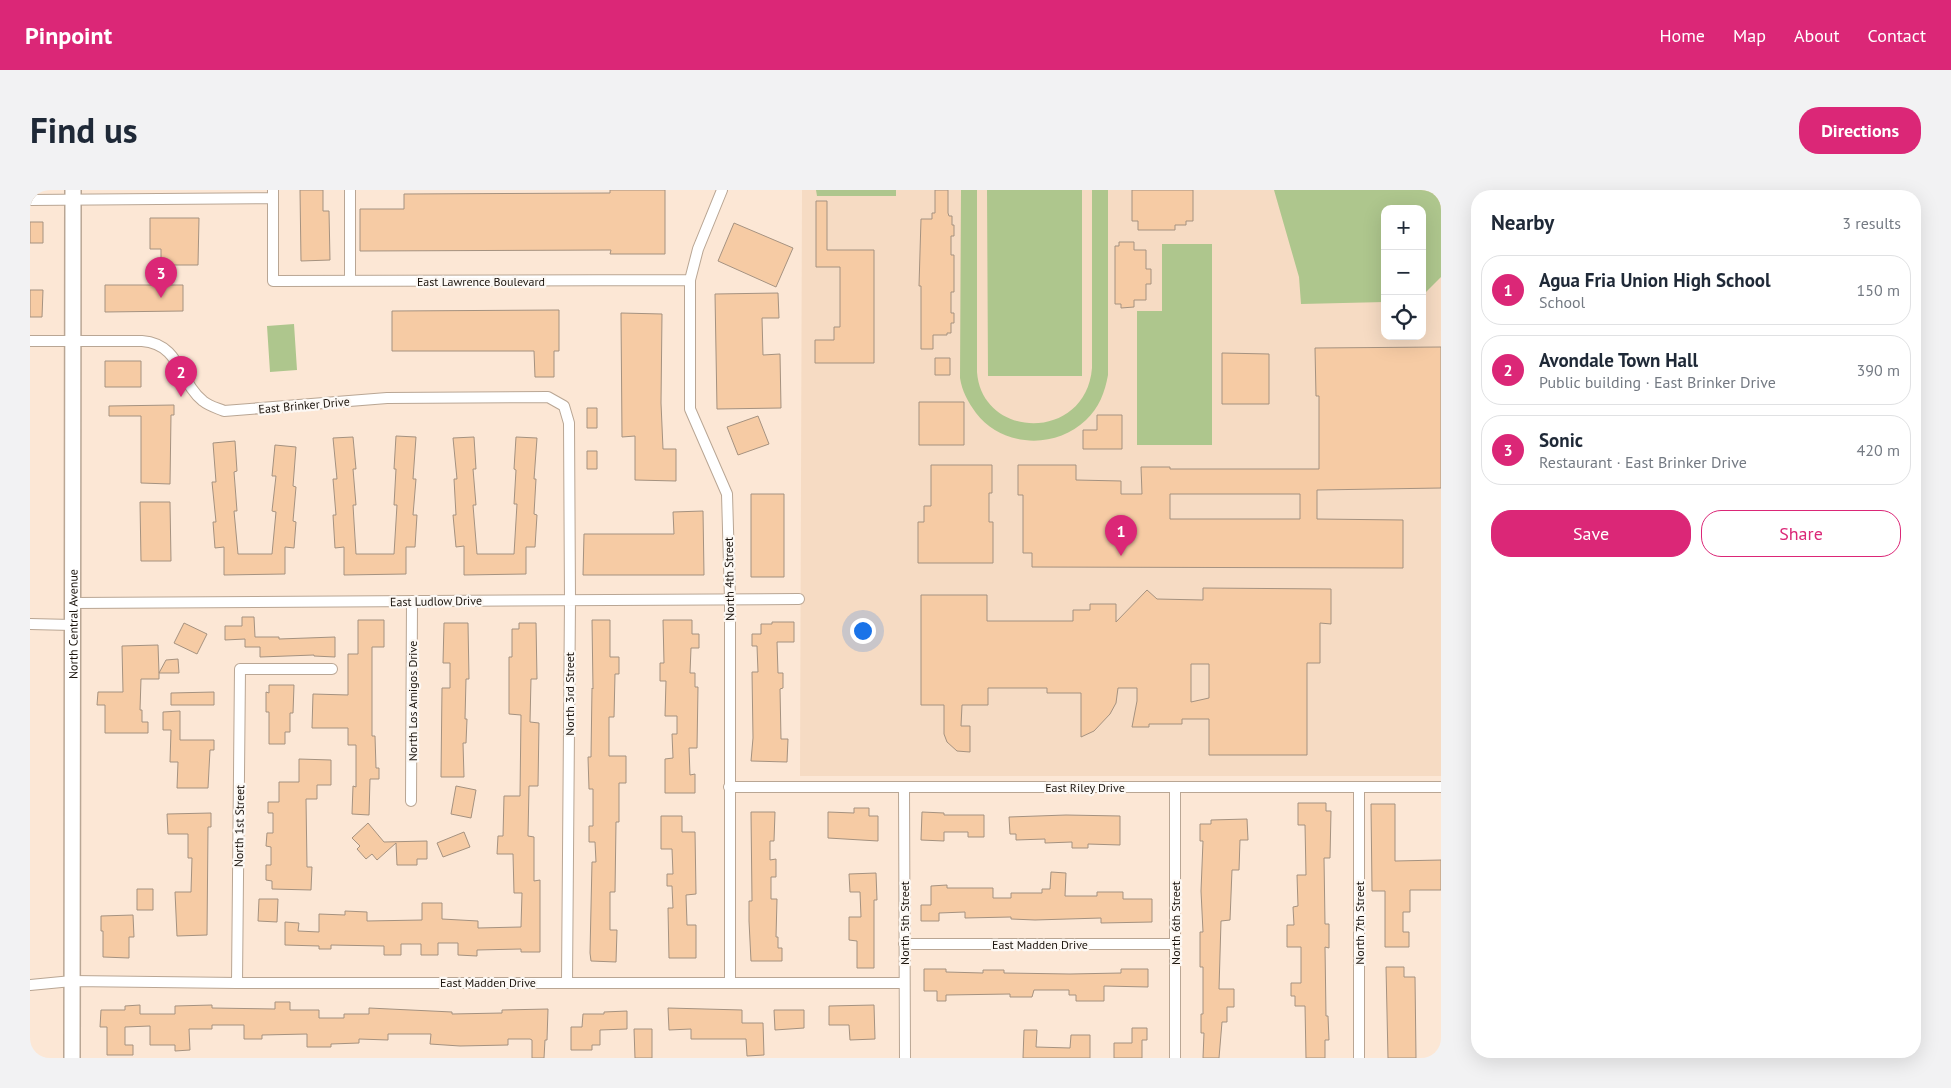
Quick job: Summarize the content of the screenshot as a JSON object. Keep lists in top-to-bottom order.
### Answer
{
  "streets": {
    "street": [
      "East Lawrence Boulevard",
      "East Brinker Drive",
      "North 4th Street",
      "East Ludlow Drive",
      "North Central Avenue",
      "North 3rd Street",
      "North Los Amigos Drive",
      "East Riley Drive",
      "North 1st Street",
      "North 5th Street",
      "North 6th Street",
      "North 7th Street",
      "East Madden Drive"
    ]
  },
  "crossings": [
    ["East Lawrence Boulevard", "North 4th Street"],
    ["East Brinker Drive", "North Central Avenue"],
    ["East Brinker Drive", "North 3rd Street"],
    ["North 4th Street", "East Ludlow Drive"],
    ["North 4th Street", "East Riley Drive"],
    ["North 4th Street", "East Madden Drive"],
    ["East Ludlow Drive", "North Central Avenue"],
    ["East Ludlow Drive", "North 3rd Street"],
    ["East Ludlow Drive", "North Los Amigos Drive"],
    ["North Central Avenue", "East Madden Drive"],
    ["North 3rd Street", "East Madden Drive"],
    ["East Riley Drive", "North 5th Street"],
    ["East Riley Drive", "North 6th Street"],
    ["East Riley Drive", "North 7th Street"],
    ["North 1st Street", "East Madden Drive"],
    ["North 5th Street", "East Madden Drive"],
    ["North 6th Street", "East Madden Drive"]
  ],
  "page": {
    "header": "Pinpoint",
    "nav": [
      "Home",
      "Map",
      "About",
      "Contact"
    ],
    "title": "Find us",
    "buttons": [
      "Directions",
      ["Save", "Share"]
    ],
    "heading": ["Nearby", "3 results"],
    "map_buttons": ["+", "−"],
    "list": [
      {
        "mark": "1",
        "name": "Agua Fria Union High School",
        "note": "School",
        "value": "150 m"
      },
      {
        "mark": "2",
        "name": "Avondale Town Hall",
        "note": "Public building · East Brinker Drive",
        "value": "390 m"
      },
      {
        "mark": "3",
        "name": "Sonic",
        "note": "Restaurant · East Brinker Drive",
        "value": "420 m"
      }
    ],
    "pins": ["3", "2", "1"]
  }
}
